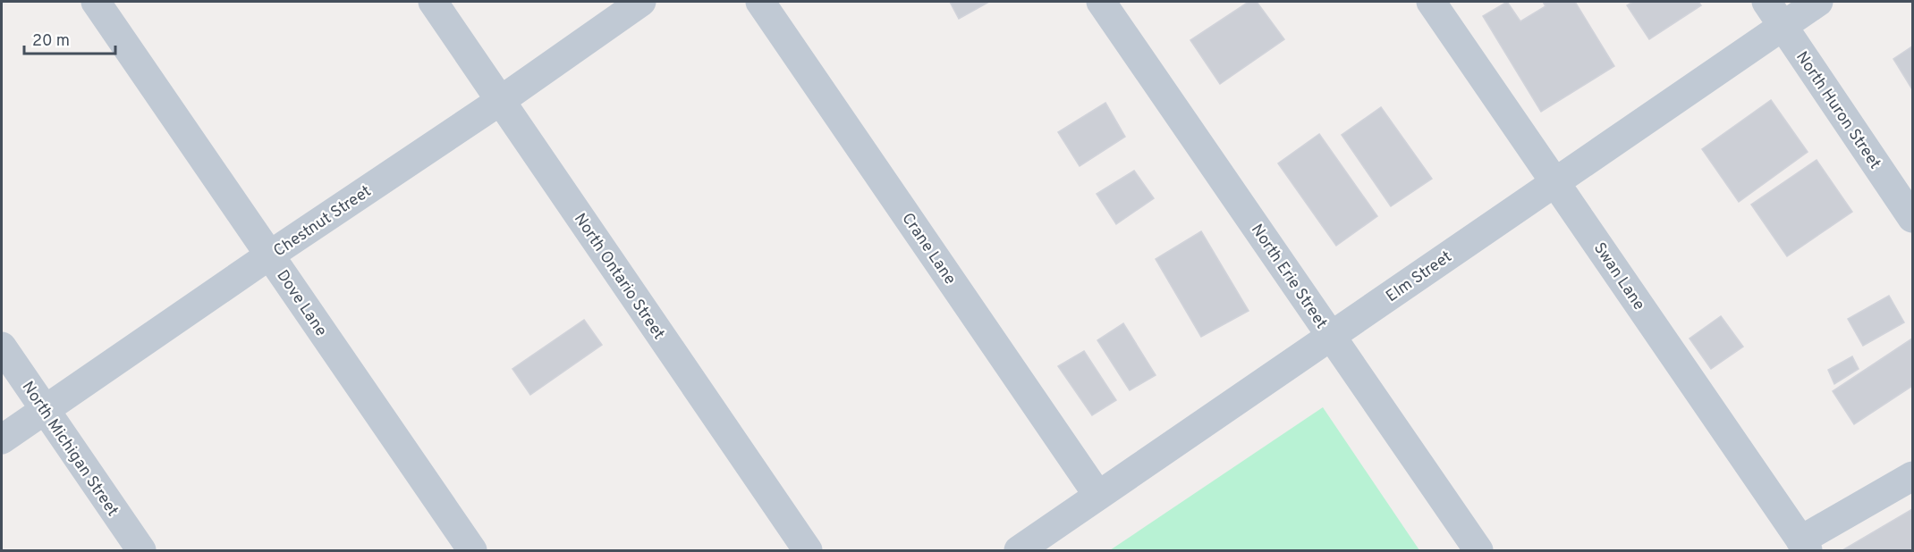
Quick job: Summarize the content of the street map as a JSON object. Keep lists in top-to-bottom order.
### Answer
{
  "streets": {
    "street": [
      "North Huron Street",
      "Chestnut Street",
      "Crane Lane",
      "North Ontario Street",
      "North Erie Street",
      "Elm Street",
      "Swan Lane",
      "Dove Lane",
      "North Michigan Street"
    ]
  },
  "crossings": [
    ["North Huron Street", "Elm Street"],
    ["Chestnut Street", "North Ontario Street"],
    ["Chestnut Street", "Dove Lane"],
    ["Chestnut Street", "North Michigan Street"],
    ["Crane Lane", "Elm Street"],
    ["North Erie Street", "Elm Street"],
    ["Elm Street", "Swan Lane"]
  ],
  "scale_bar": "20 m"
}
